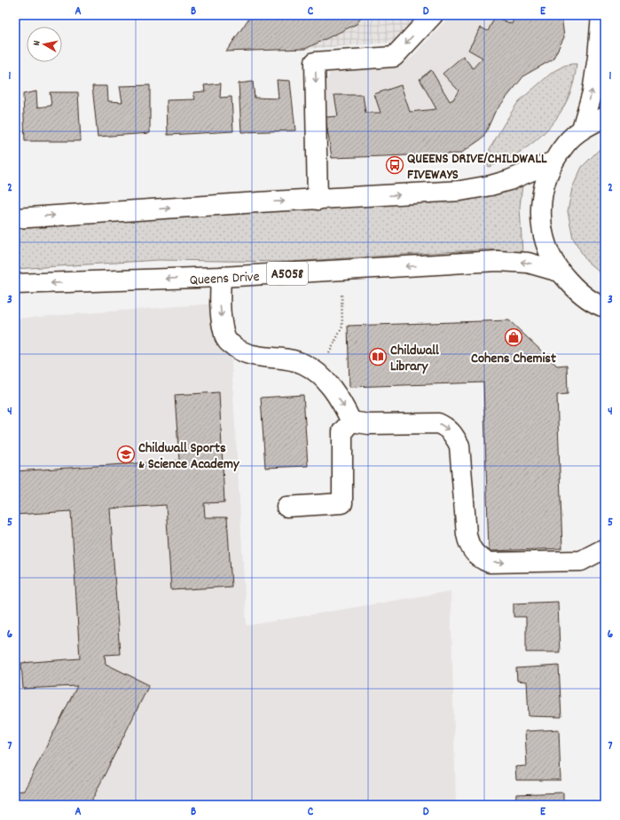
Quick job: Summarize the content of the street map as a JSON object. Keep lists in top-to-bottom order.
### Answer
{
  "streets": {
    "main road": ["A5058", "Queens Drive"]
  },
  "places": {
    "bus stop": ["QUEENS DRIVE/CHILDWALL FIVEWAYS"],
    "shop": ["Cohens Chemist"],
    "library": ["Childwall Library"],
    "school or university": ["Childwall Sports & Science Academy"]
  },
  "north": "left",
  "grid": {
    "columns": [
      "A",
      "B",
      "C",
      "D",
      "E"
    ],
    "rows": [
      "1",
      "2",
      "3",
      "4",
      "5",
      "6",
      "7"
    ]
  }
}
